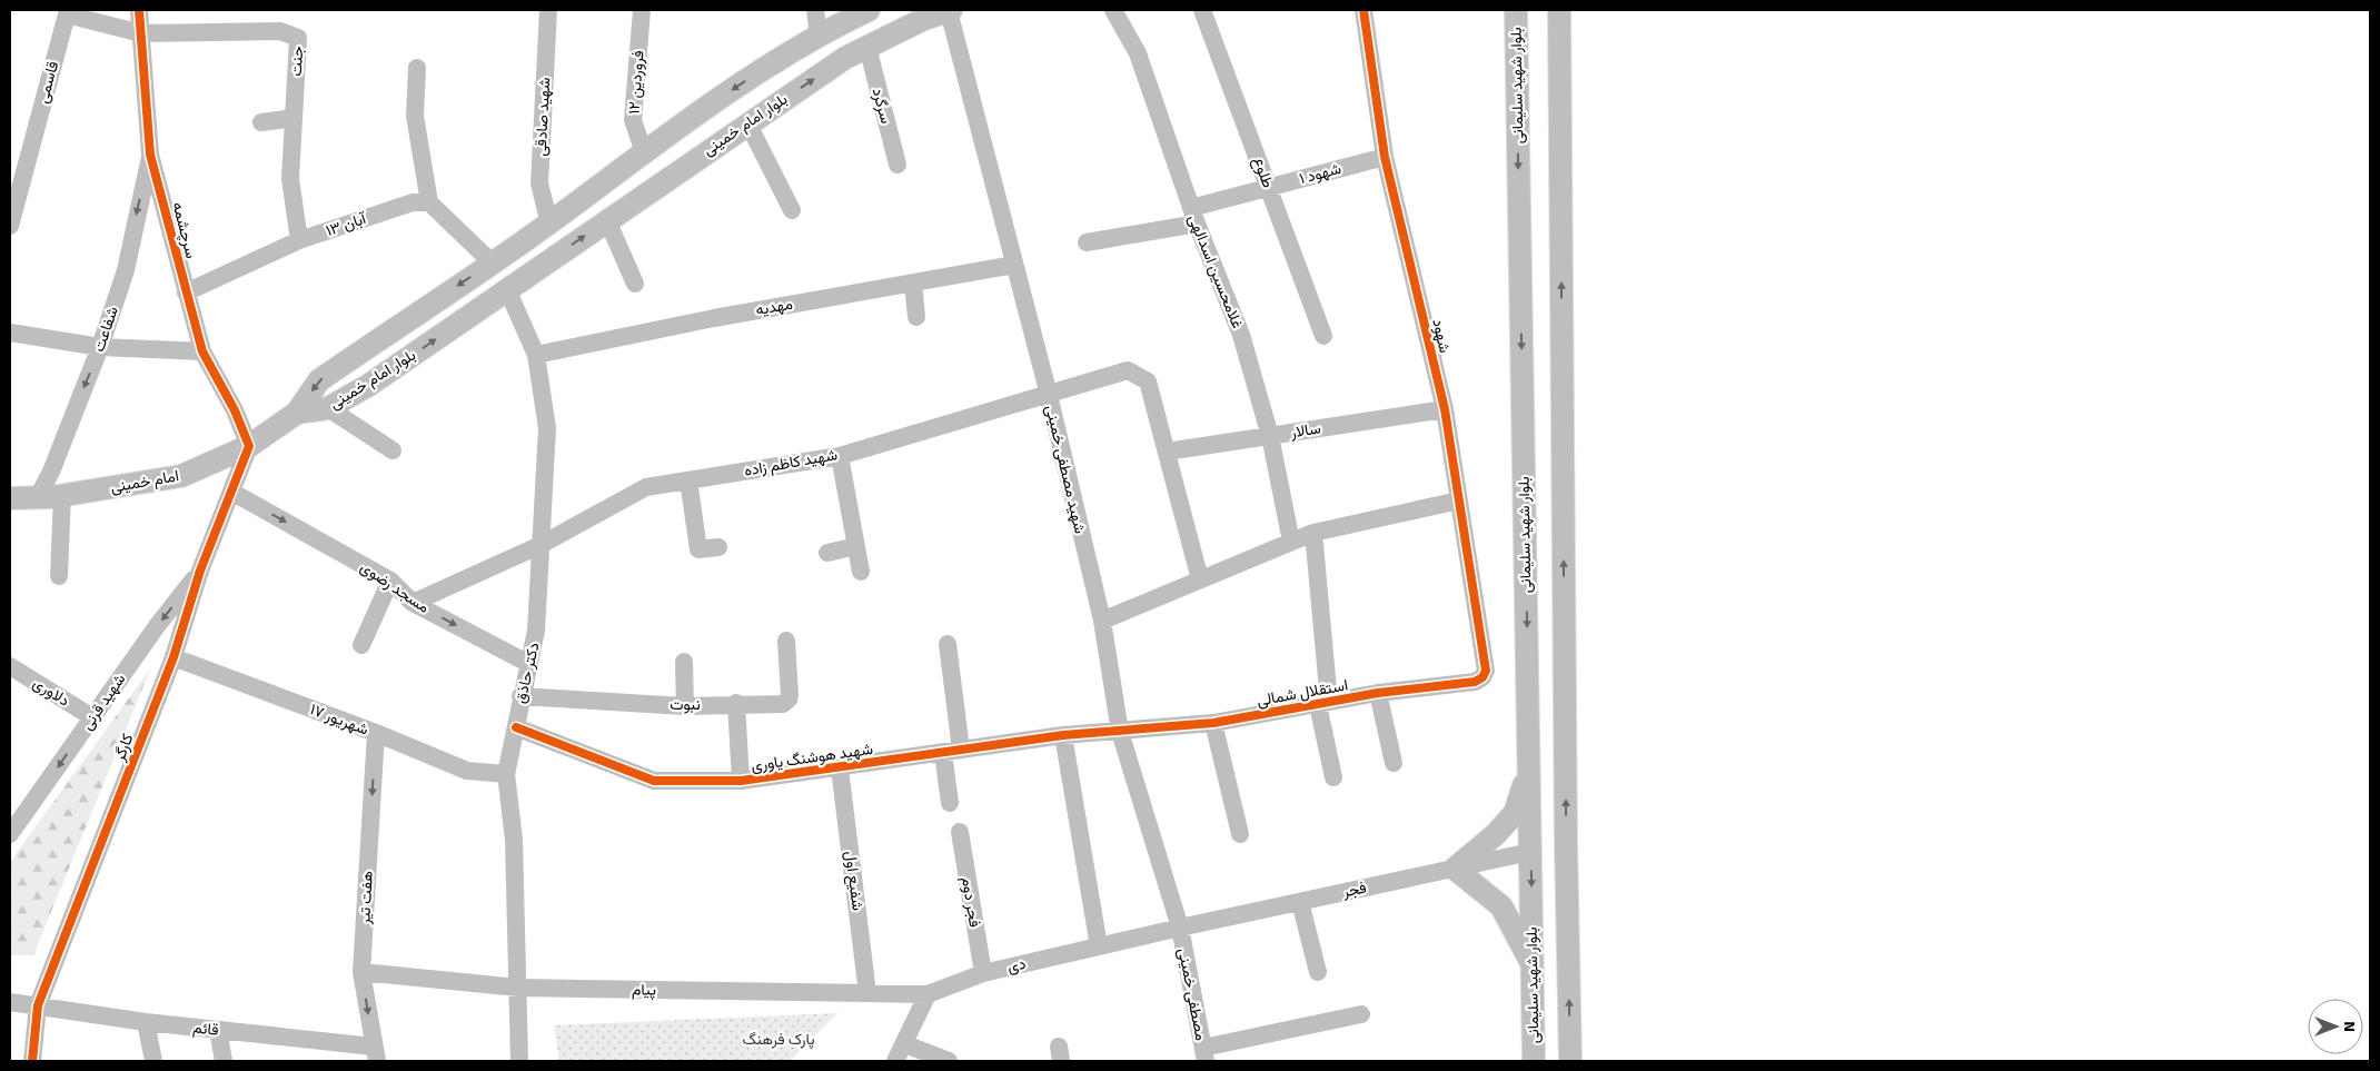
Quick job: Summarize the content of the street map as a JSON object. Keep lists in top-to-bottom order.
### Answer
{
  "streets": {
    "main road": ["بلوار شهید سلیمانی", "بلوار امام خمینی", "امام خمینی"],
    "street": [
      "جنت",
      "قاسمی",
      "۱۲ فروردین",
      "سرگرد",
      "شهید صادقی",
      "طلوع",
      "شهود ۱",
      "۱۳ آبان",
      "سرچشمه",
      "غلامحسین اسدالهی",
      "مهدیه",
      "شفاعت",
      "شهود",
      "سالار",
      "شهید کاظم زاده",
      "شهید مصطفی خمینی",
      "مسجد رضوی",
      "دکتر حاذق",
      "دلاوری",
      "استقلال شمالی",
      "شهید قرنی",
      "نبوت",
      "۱۷ شهریور",
      "کارگر",
      "شهید هوشنگ یاوری",
      "شفیع اول",
      "فجر",
      "هفت تیر",
      "فجر دوم",
      "دی",
      "پیام",
      "مصطفی خمینی",
      "قائم"
    ]
  },
  "crossings": [
    ["جنت", "قاسمی"],
    ["جنت", "۱۳ آبان"],
    ["جنت", "سرچشمه"],
    ["قاسمی", "سرچشمه"],
    ["۱۲ فروردین", "بلوار امام خمینی"],
    ["بلوار شهید سلیمانی", "فجر"],
    ["سرگرد", "بلوار امام خمینی"],
    ["شهید صادقی", "بلوار امام خمینی"],
    ["بلوار امام خمینی", "شهید مصطفی خمینی"],
    ["بلوار امام خمینی", "امام خمینی"],
    ["بلوار امام خمینی", "دکتر حاذق"],
    ["طلوع", "شهود ۱"],
    ["شهود ۱", "غلامحسین اسدالهی"],
    ["شهود ۱", "شهود"],
    ["۱۳ آبان", "سرچشمه"],
    ["سرچشمه", "شفاعت"],
    ["سرچشمه", "امام خمینی"],
    ["سرچشمه", "کارگر"],
    ["غلامحسین اسدالهی", "سالار"],
    ["مهدیه", "شهید مصطفی خمینی"],
    ["مهدیه", "دکتر حاذق"],
    ["شفاعت", "امام خمینی"],
    ["شهود", "سالار"],
    ["شهود", "استقلال شمالی"],
    ["سالار", "شهید کاظم زاده"],
    ["شهید کاظم زاده", "شهید مصطفی خمینی"],
    ["شهید کاظم زاده", "دکتر حاذق"],
    ["شهید مصطفی خمینی", "استقلال شمالی"],
    ["شهید مصطفی خمینی", "شهید هوشنگ یاوری"],
    ["شهید مصطفی خمینی", "فجر"],
    ["شهید مصطفی خمینی", "دی"],
    ["شهید مصطفی خمینی", "مصطفی خمینی"],
    ["امام خمینی", "کارگر"],
    ["مسجد رضوی", "دکتر حاذق"],
    ["مسجد رضوی", "کارگر"],
    ["دکتر حاذق", "نبوت"],
    ["دکتر حاذق", "۱۷ شهریور"],
    ["دکتر حاذق", "شهید هوشنگ یاوری"],
    ["دکتر حاذق", "پیام"],
    ["دلاوری", "شهید قرنی"],
    ["استقلال شمالی", "شهید هوشنگ یاوری"],
    ["شهید قرنی", "کارگر"],
    ["۱۷ شهریور", "کارگر"],
    ["۱۷ شهریور", "هفت تیر"],
    ["کارگر", "قائم"],
    ["شهید هوشنگ یاوری", "شفیع اول"],
    ["شفیع اول", "پیام"],
    ["فجر", "دی"],
    ["فجر", "مصطفی خمینی"],
    ["هفت تیر", "پیام"],
    ["هفت تیر", "قائم"],
    ["فجر دوم", "دی"],
    ["دی", "پیام"],
    ["دی", "مصطفی خمینی"]
  ],
  "one_way": [
    "شفاعت",
    "مسجد رضوی",
    "شهید قرنی",
    "هفت تیر"
  ],
  "parks": ["پارک فرهنگ"],
  "north": "right"
}
